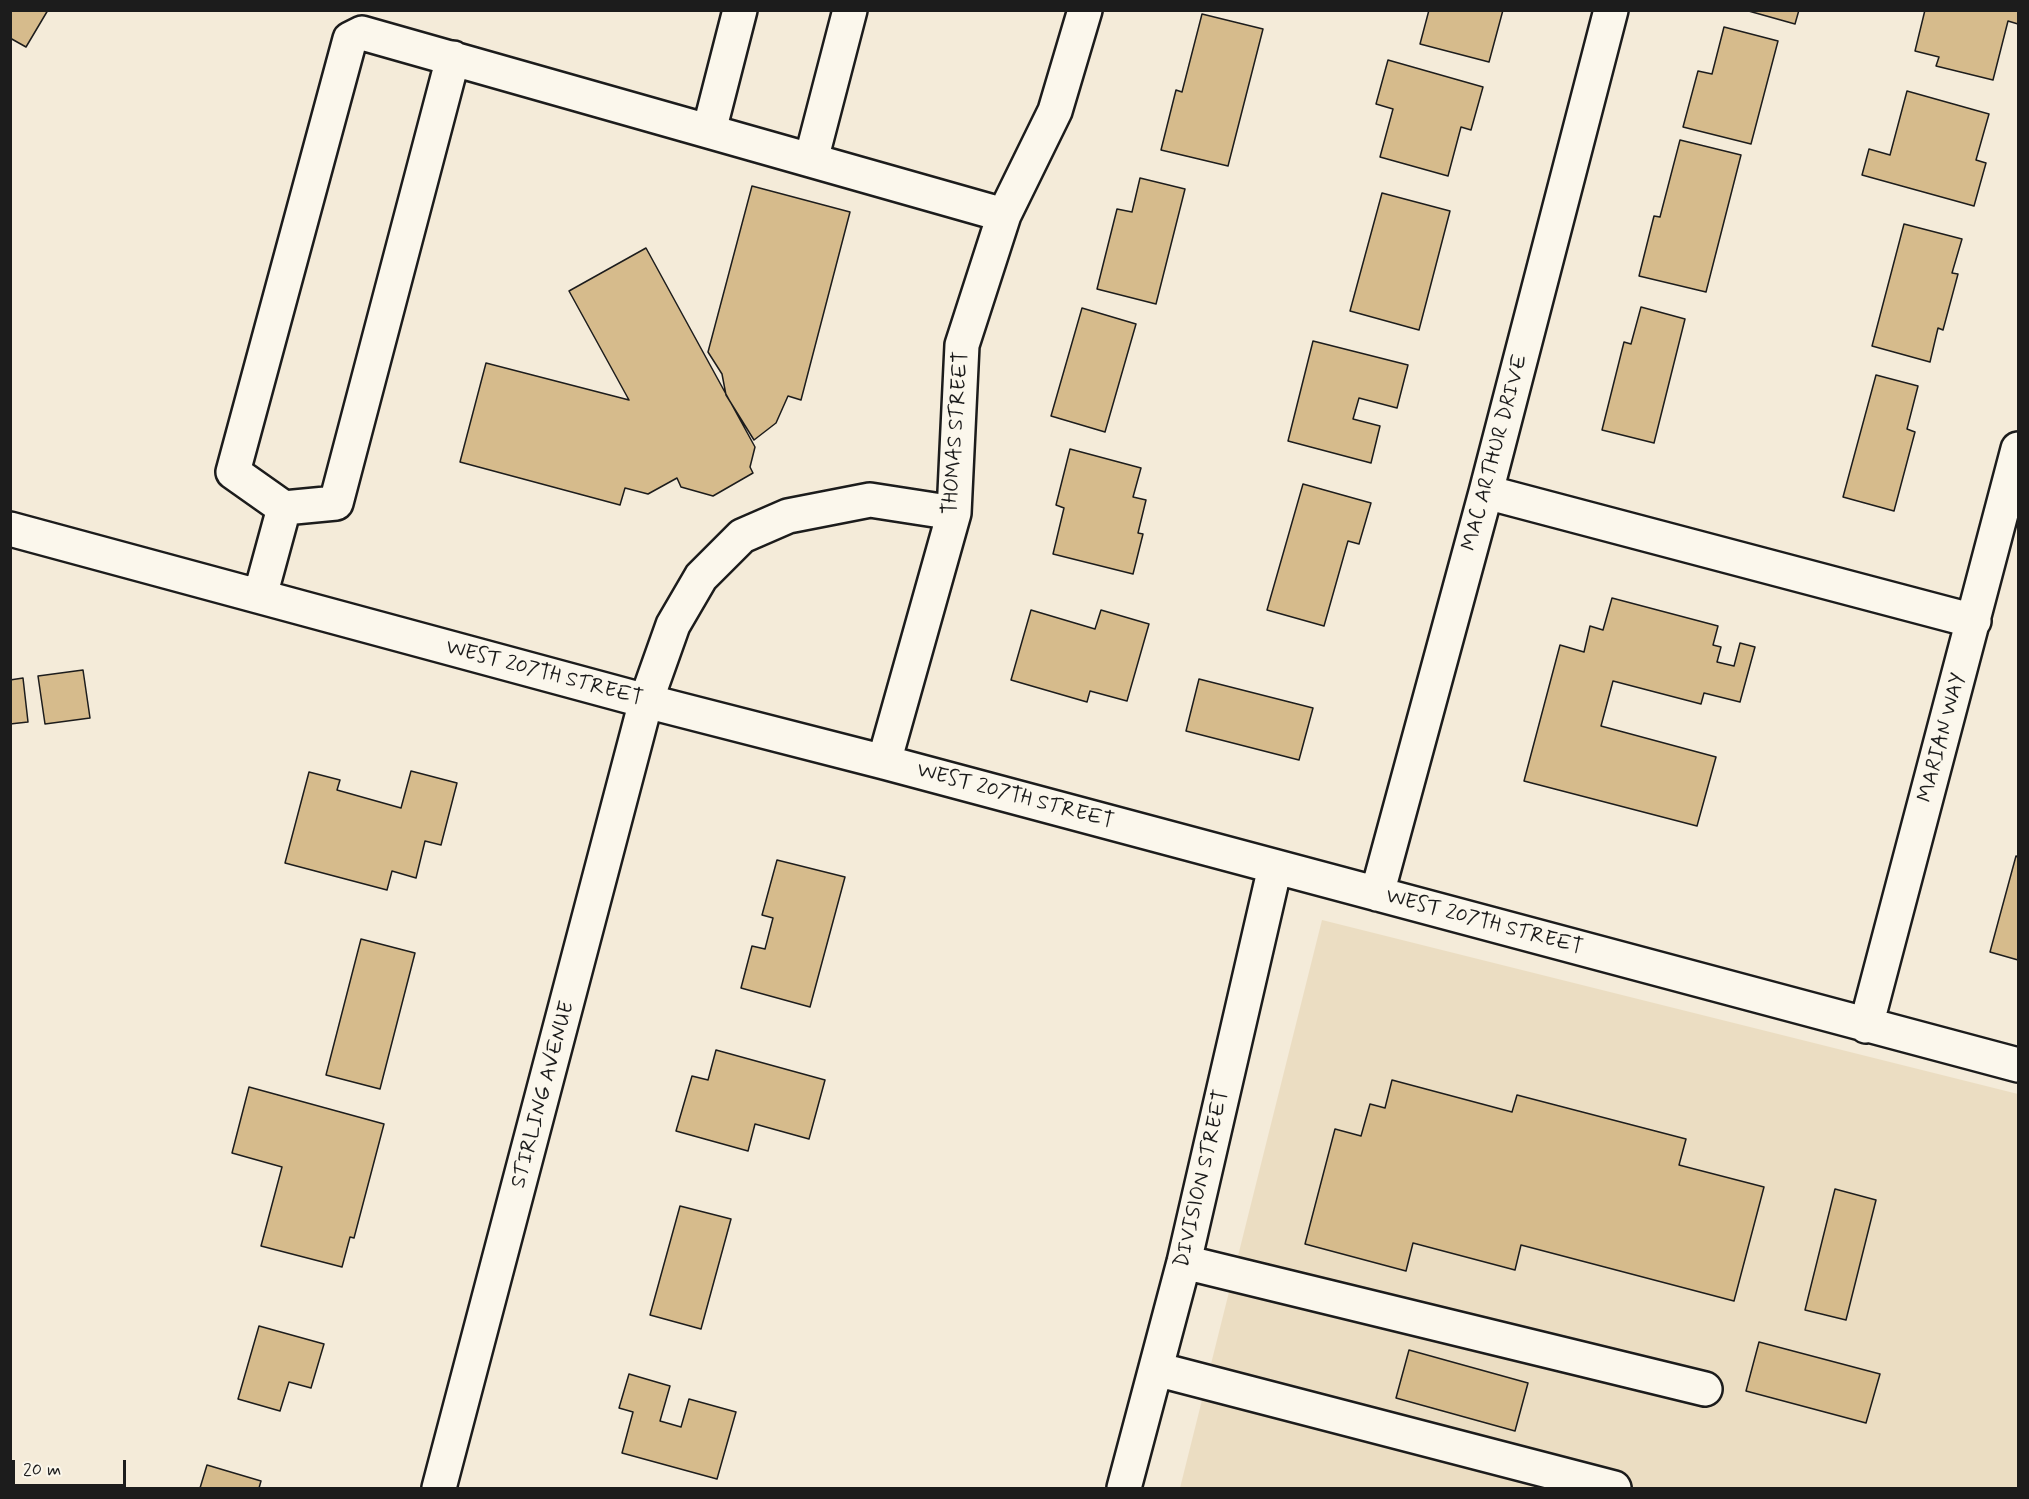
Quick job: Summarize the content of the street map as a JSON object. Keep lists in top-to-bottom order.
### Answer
{
  "streets": {
    "street": [
      "THOMAS STREET",
      "MAC ARTHUR DRIVE",
      "WEST 207TH STREET",
      "MARIAN WAY",
      "STIRLING AVENUE",
      "DIVISION STREET"
    ]
  },
  "crossings": [
    ["THOMAS STREET", "WEST 207TH STREET"],
    ["THOMAS STREET", "STIRLING AVENUE"],
    ["MAC ARTHUR DRIVE", "WEST 207TH STREET"],
    ["WEST 207TH STREET", "MARIAN WAY"],
    ["WEST 207TH STREET", "STIRLING AVENUE"],
    ["WEST 207TH STREET", "DIVISION STREET"]
  ],
  "scale_bar": "20 m"
}
